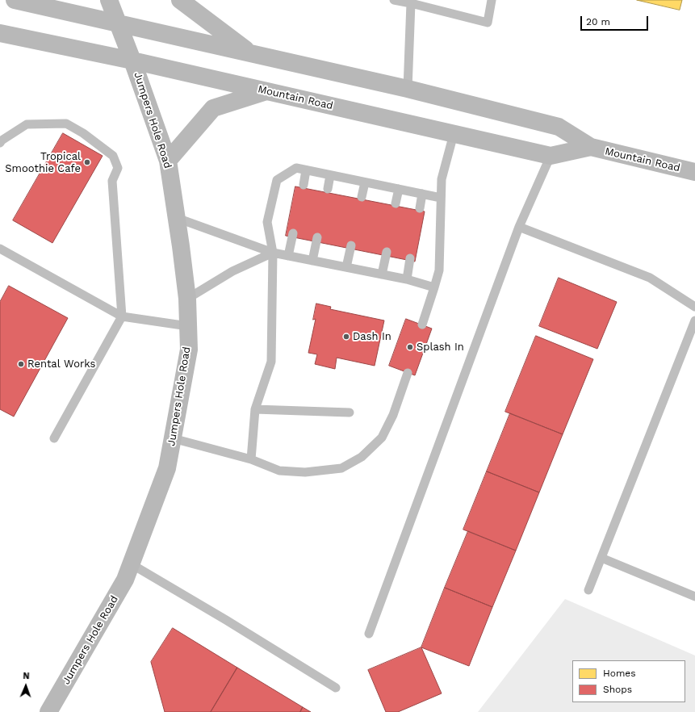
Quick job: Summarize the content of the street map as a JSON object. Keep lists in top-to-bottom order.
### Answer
{
  "streets": {
    "main road": ["Mountain Road", "Jumpers Hole Road"]
  },
  "crossings": [
    ["Mountain Road", "Jumpers Hole Road"]
  ],
  "places": [
    "Tropical Smoothie Cafe",
    "Dash In",
    "Splash In",
    "Rental Works"
  ],
  "legend": ["Homes", "Shops"],
  "scale_bar": "20 m",
  "north": "top"
}
